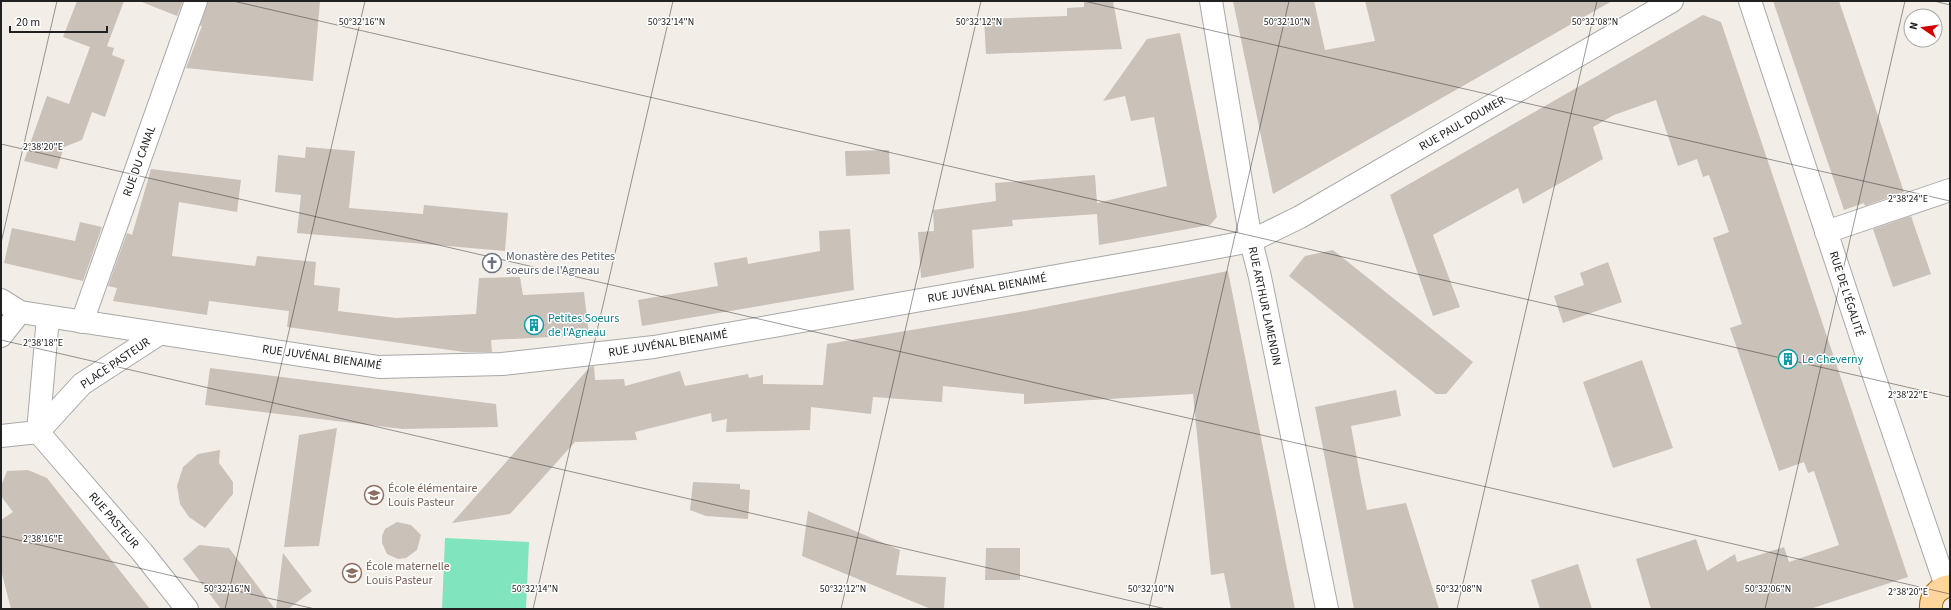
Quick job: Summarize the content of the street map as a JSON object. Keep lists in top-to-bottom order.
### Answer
{
  "streets": {
    "street": [
      "RUE PAUL DOUMER",
      "RUE DU CANAL",
      "RUE JUVÉNAL BIENAIMÉ",
      "RUE DE L'ÉGALITÉ",
      "RUE ARTHUR LAMENDIN",
      "PLACE PASTEUR",
      "RUE PASTEUR"
    ]
  },
  "crossings": [
    ["RUE PAUL DOUMER", "RUE JUVÉNAL BIENAIMÉ"],
    ["RUE PAUL DOUMER", "RUE ARTHUR LAMENDIN"],
    ["RUE DU CANAL", "RUE JUVÉNAL BIENAIMÉ"],
    ["RUE JUVÉNAL BIENAIMÉ", "RUE ARTHUR LAMENDIN"],
    ["RUE JUVÉNAL BIENAIMÉ", "PLACE PASTEUR"],
    ["PLACE PASTEUR", "RUE PASTEUR"]
  ],
  "places": {
    "church": ["Monastère des Petites soeurs de l'Agneau"],
    "building": ["Petites Soeurs de l'Agneau", "Le Cheverny"],
    "school or university": ["École élémentaire Louis Pasteur", "École maternelle Louis Pasteur"]
  },
  "scale_bar": "20 m",
  "north": "left",
  "coordinates": [
    "50°32'10\"N",
    "50°32'08\"N",
    "50°32'16\"N",
    "50°32'14\"N",
    "50°32'12\"N",
    "2°38'20\"E",
    "2°38'24\"E",
    "2°38'18\"E",
    "2°38'22\"E",
    "2°38'16\"E",
    "50°32'06\"N"
  ]
}
